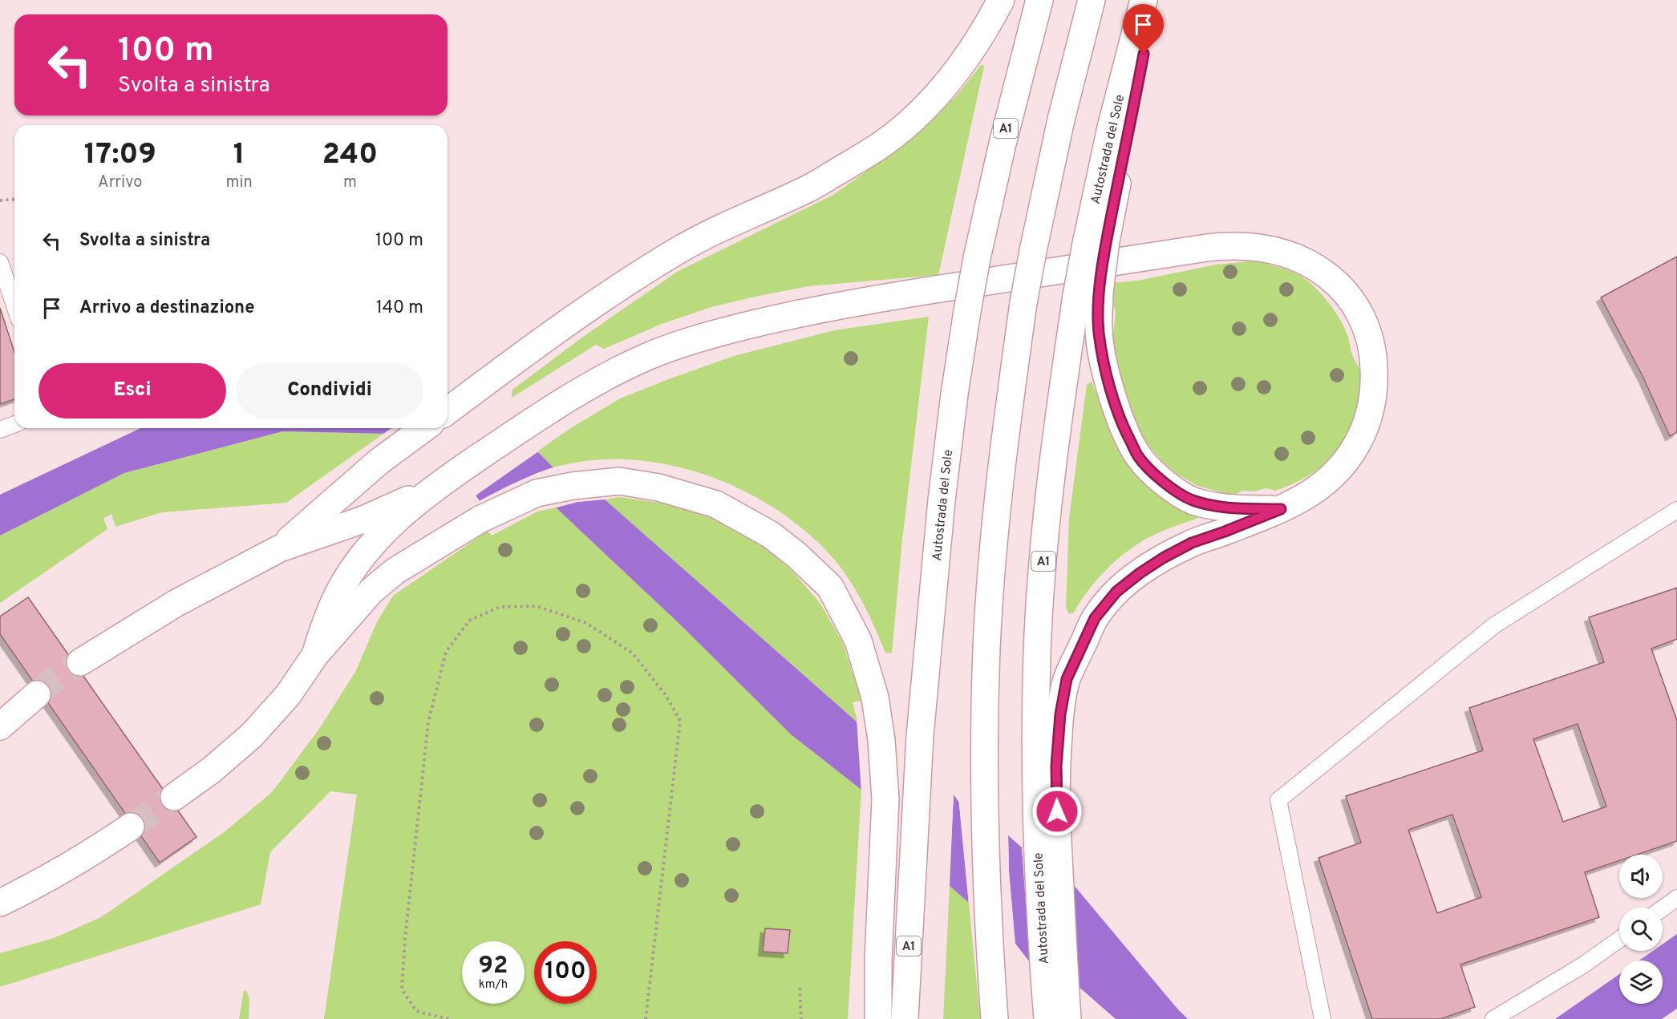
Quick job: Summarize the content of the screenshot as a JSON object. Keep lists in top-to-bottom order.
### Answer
{
  "streets": {
    "highway": ["A1", "Autostrada del Sole"]
  },
  "page": {
    "turn": ["100 m", "Svolta a sinistra"],
    "eta": [
      "17:09",
      "Arrivo",
      "1",
      "min",
      "240",
      "m"
    ],
    "list": [
      {
        "name": "Svolta a sinistra",
        "value": "100 m"
      },
      {
        "name": "Arrivo a destinazione",
        "value": "140 m"
      }
    ],
    "buttons": ["Esci", "Condividi"],
    "speed": "92 km/h",
    "limit": "100"
  }
}
